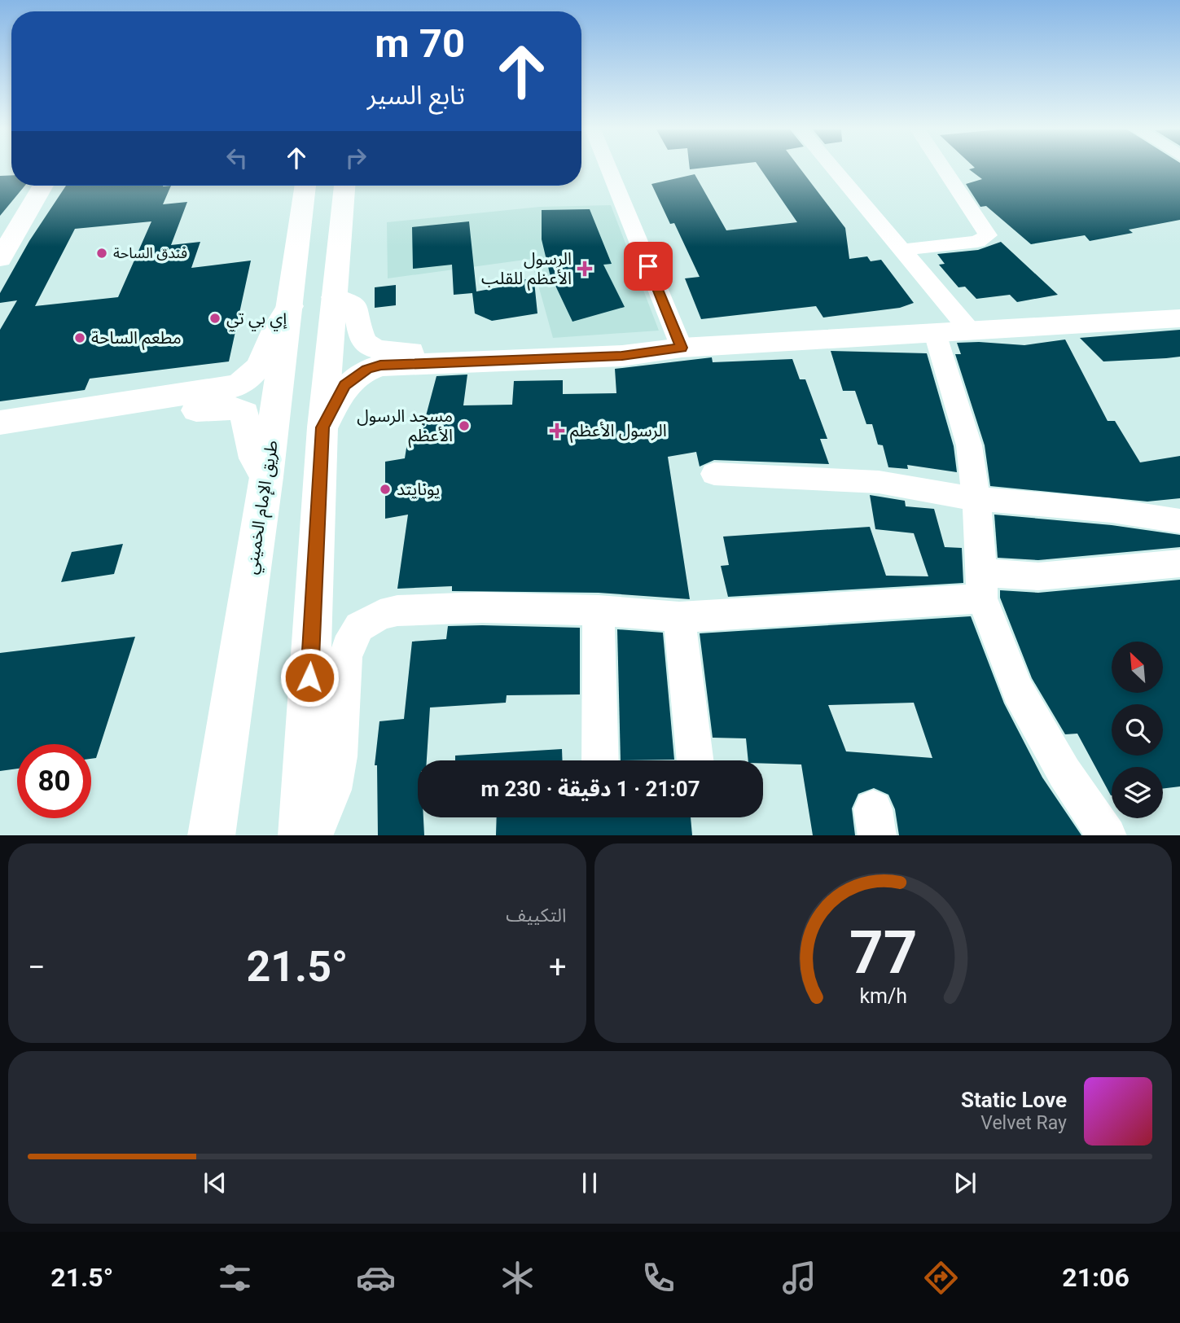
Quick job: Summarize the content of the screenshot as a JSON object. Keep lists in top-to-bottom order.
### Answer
{
  "streets": {
    "main road": ["طريق الإمام الخميني"]
  },
  "places": {
    "other": [
      "فندق الساحة",
      "إي بي تي",
      "مطعم الساحة",
      "مسجد الرسول الأعظم",
      "يونايتد"
    ],
    "health": ["الرسول الأعظم للقلب", "الرسول الأعظم"]
  },
  "north": "top left",
  "page": {
    "turn": ["70 m", "تابع السير"],
    "limit": "80",
    "trip": "21:07 · 1 دقيقة · 230 m",
    "tile": "التكييف",
    "heat": ["−", "21.5°", "+"],
    "song": ["Static Love", "Velvet Ray"],
    "tabs": ["21:06", "21.5°"],
    "gauge": ["77", "km/h"]
  }
}
